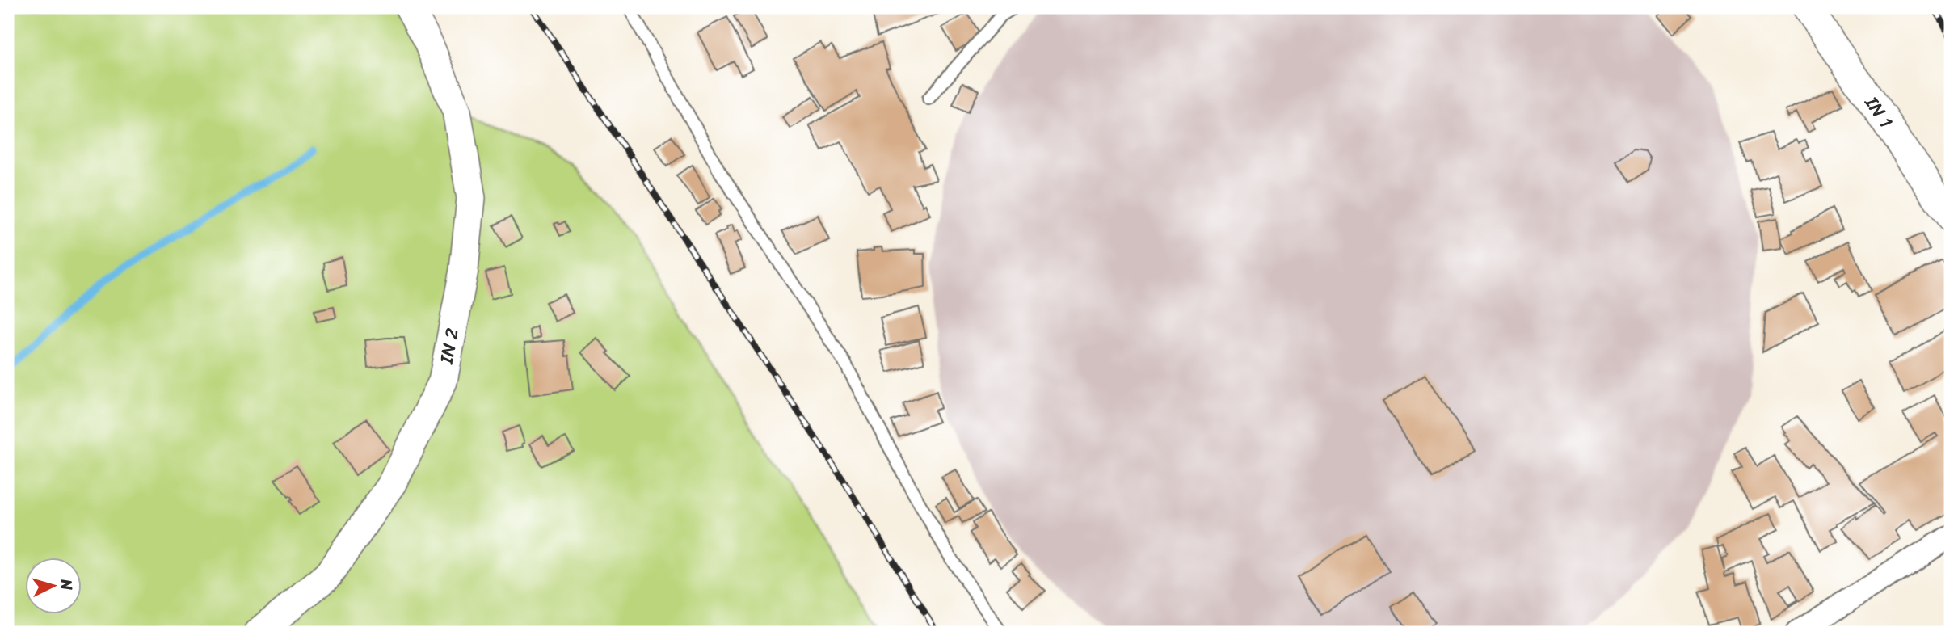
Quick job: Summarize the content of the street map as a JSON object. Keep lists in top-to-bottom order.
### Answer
{
  "streets": {
    "street": ["IN 1", "IN 2"]
  },
  "north": "right"
}
